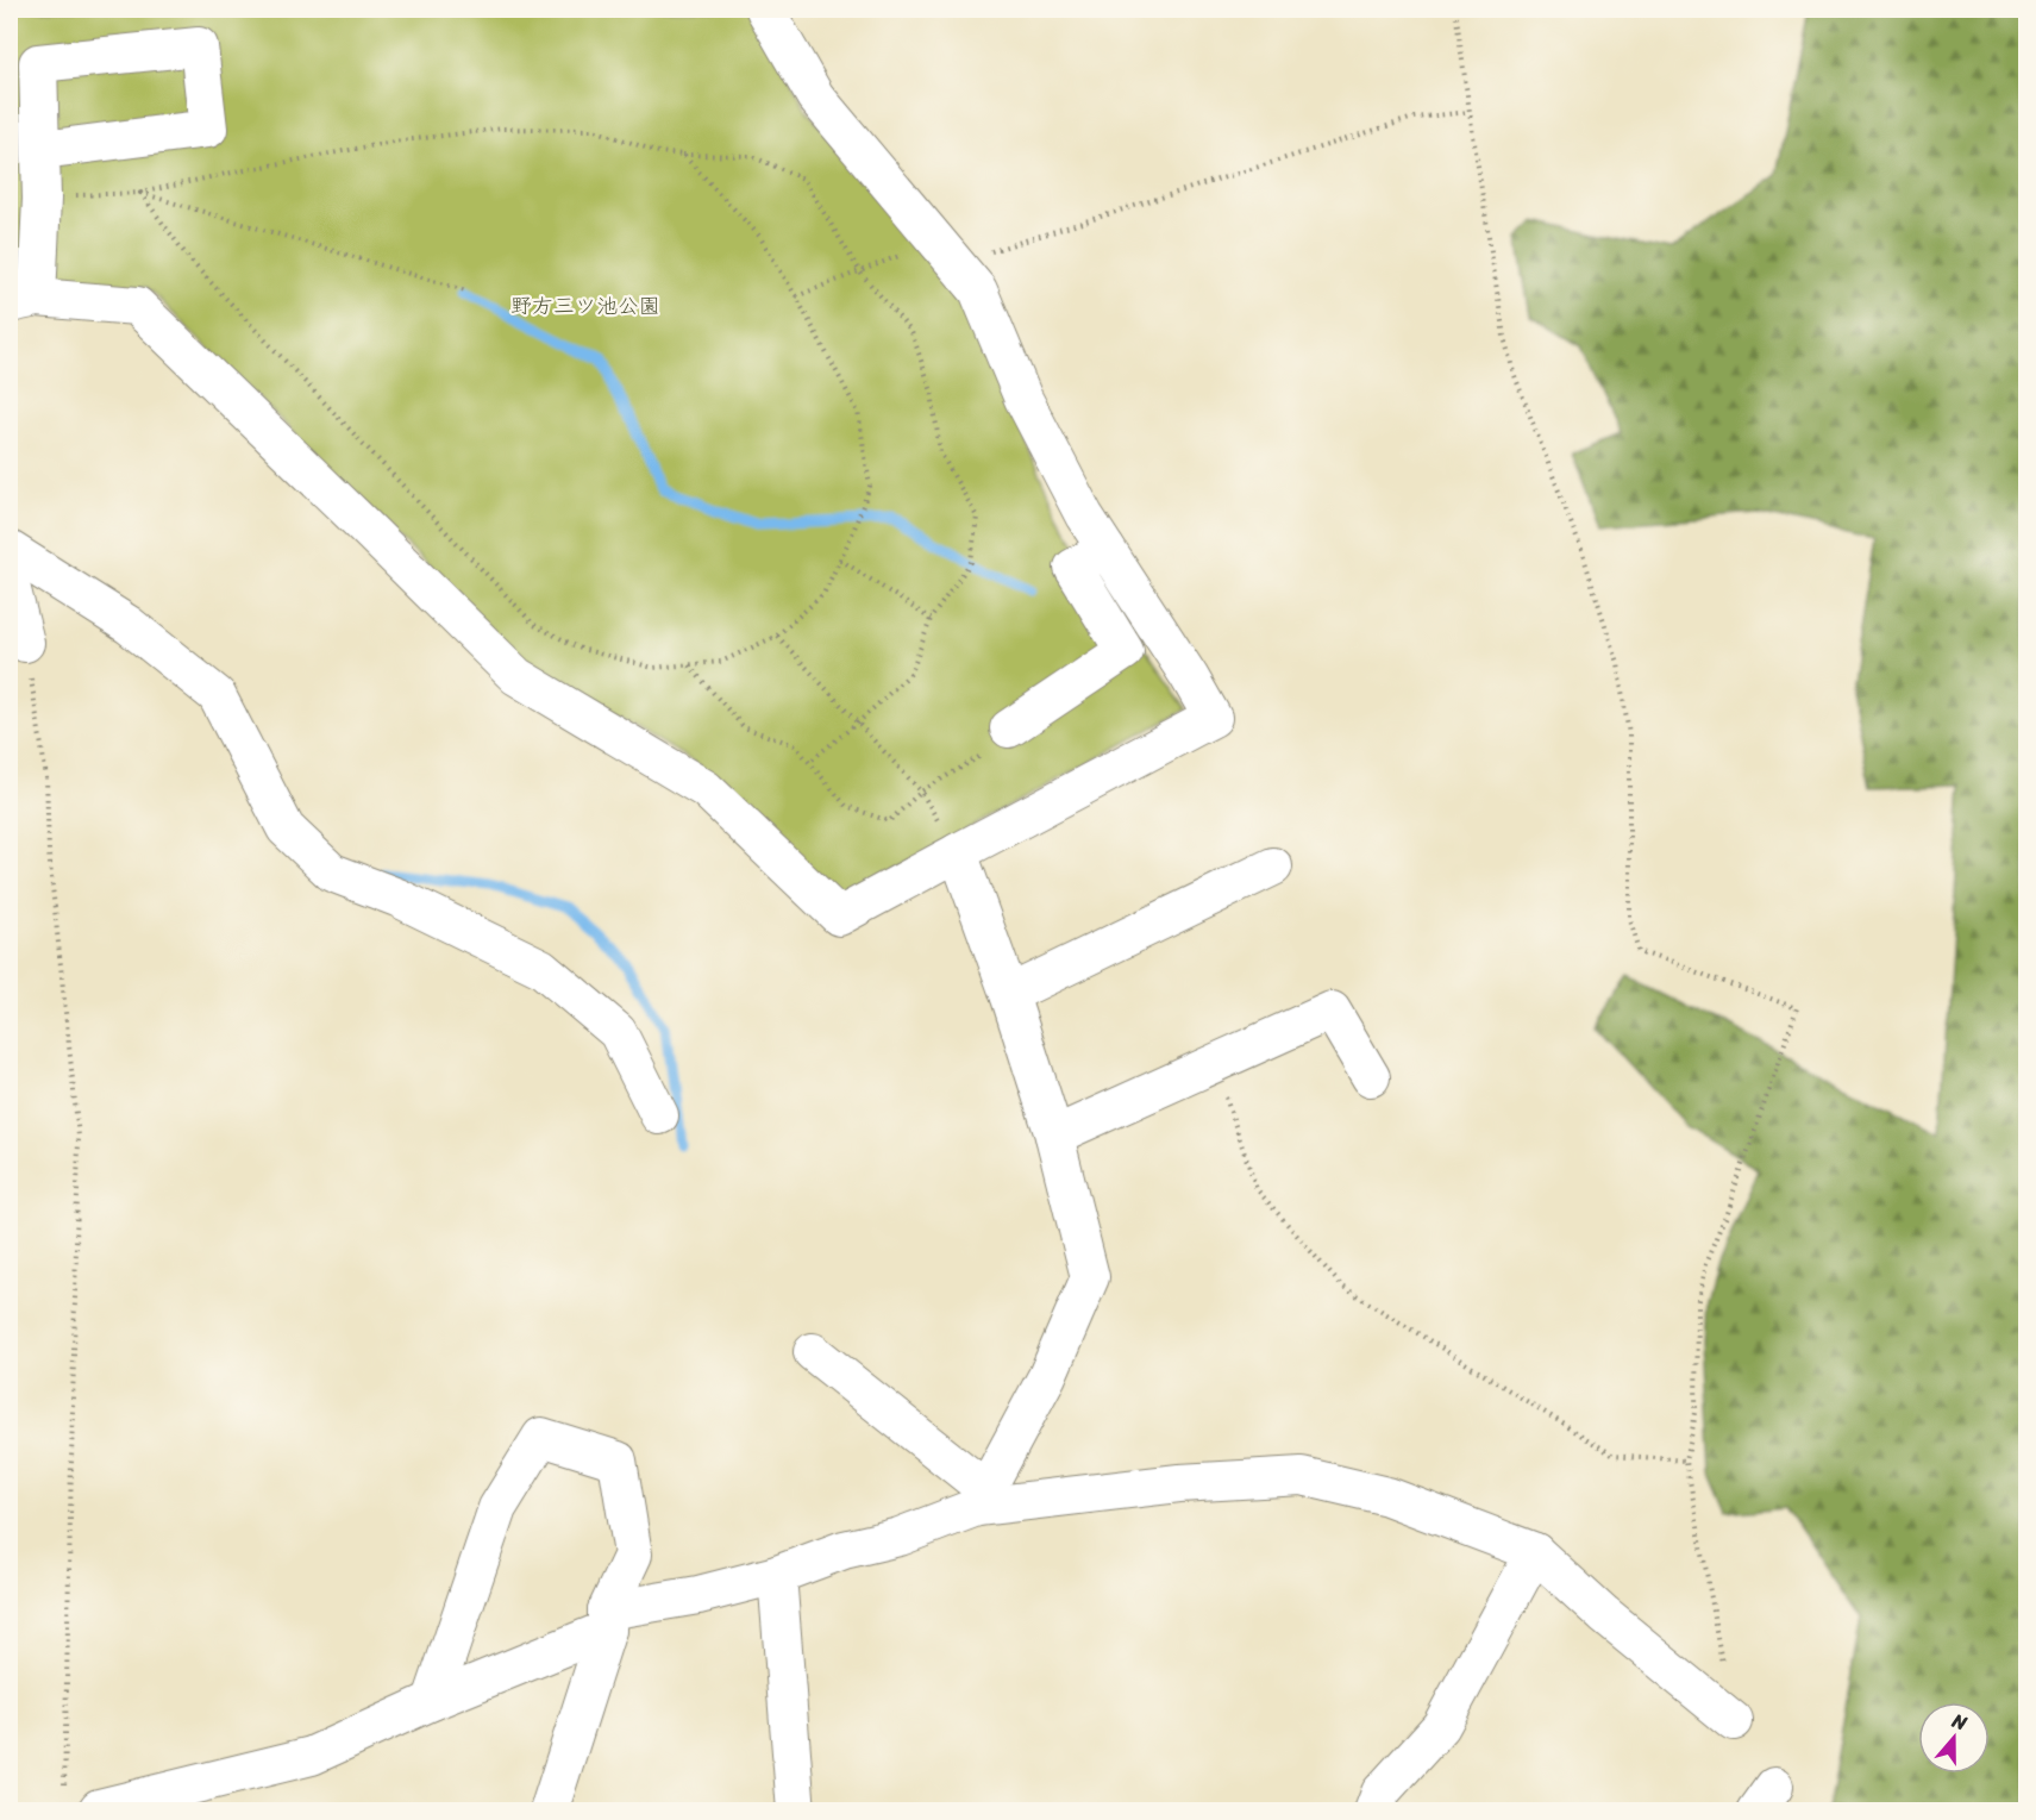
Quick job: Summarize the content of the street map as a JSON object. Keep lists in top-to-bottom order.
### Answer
{
  "parks": ["野方三ツ池公園"],
  "north": "top"
}
